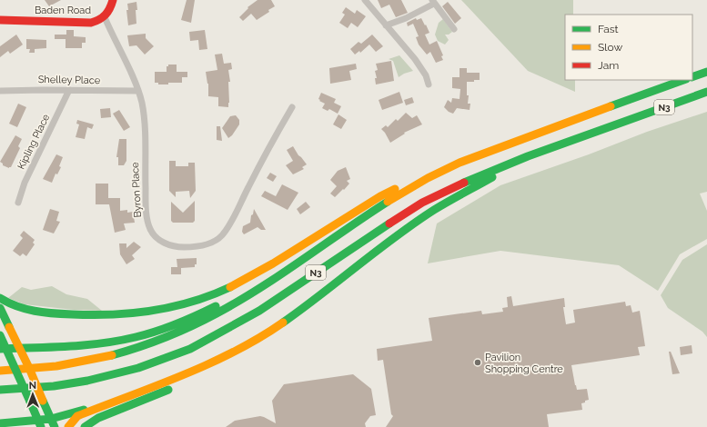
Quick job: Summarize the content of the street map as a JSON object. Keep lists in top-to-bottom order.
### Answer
{
  "streets": {
    "main road": ["Baden Road", "N3"],
    "street": ["Shelley Place", "Kipling Place", "Byron Place"]
  },
  "crossings": [
    ["Baden Road", "Byron Place"],
    ["Shelley Place", "Kipling Place"],
    ["Shelley Place", "Byron Place"]
  ],
  "places": ["Pavilion Shopping Centre"],
  "legend": ["Fast", "Slow", "Jam"],
  "north": "top"
}
